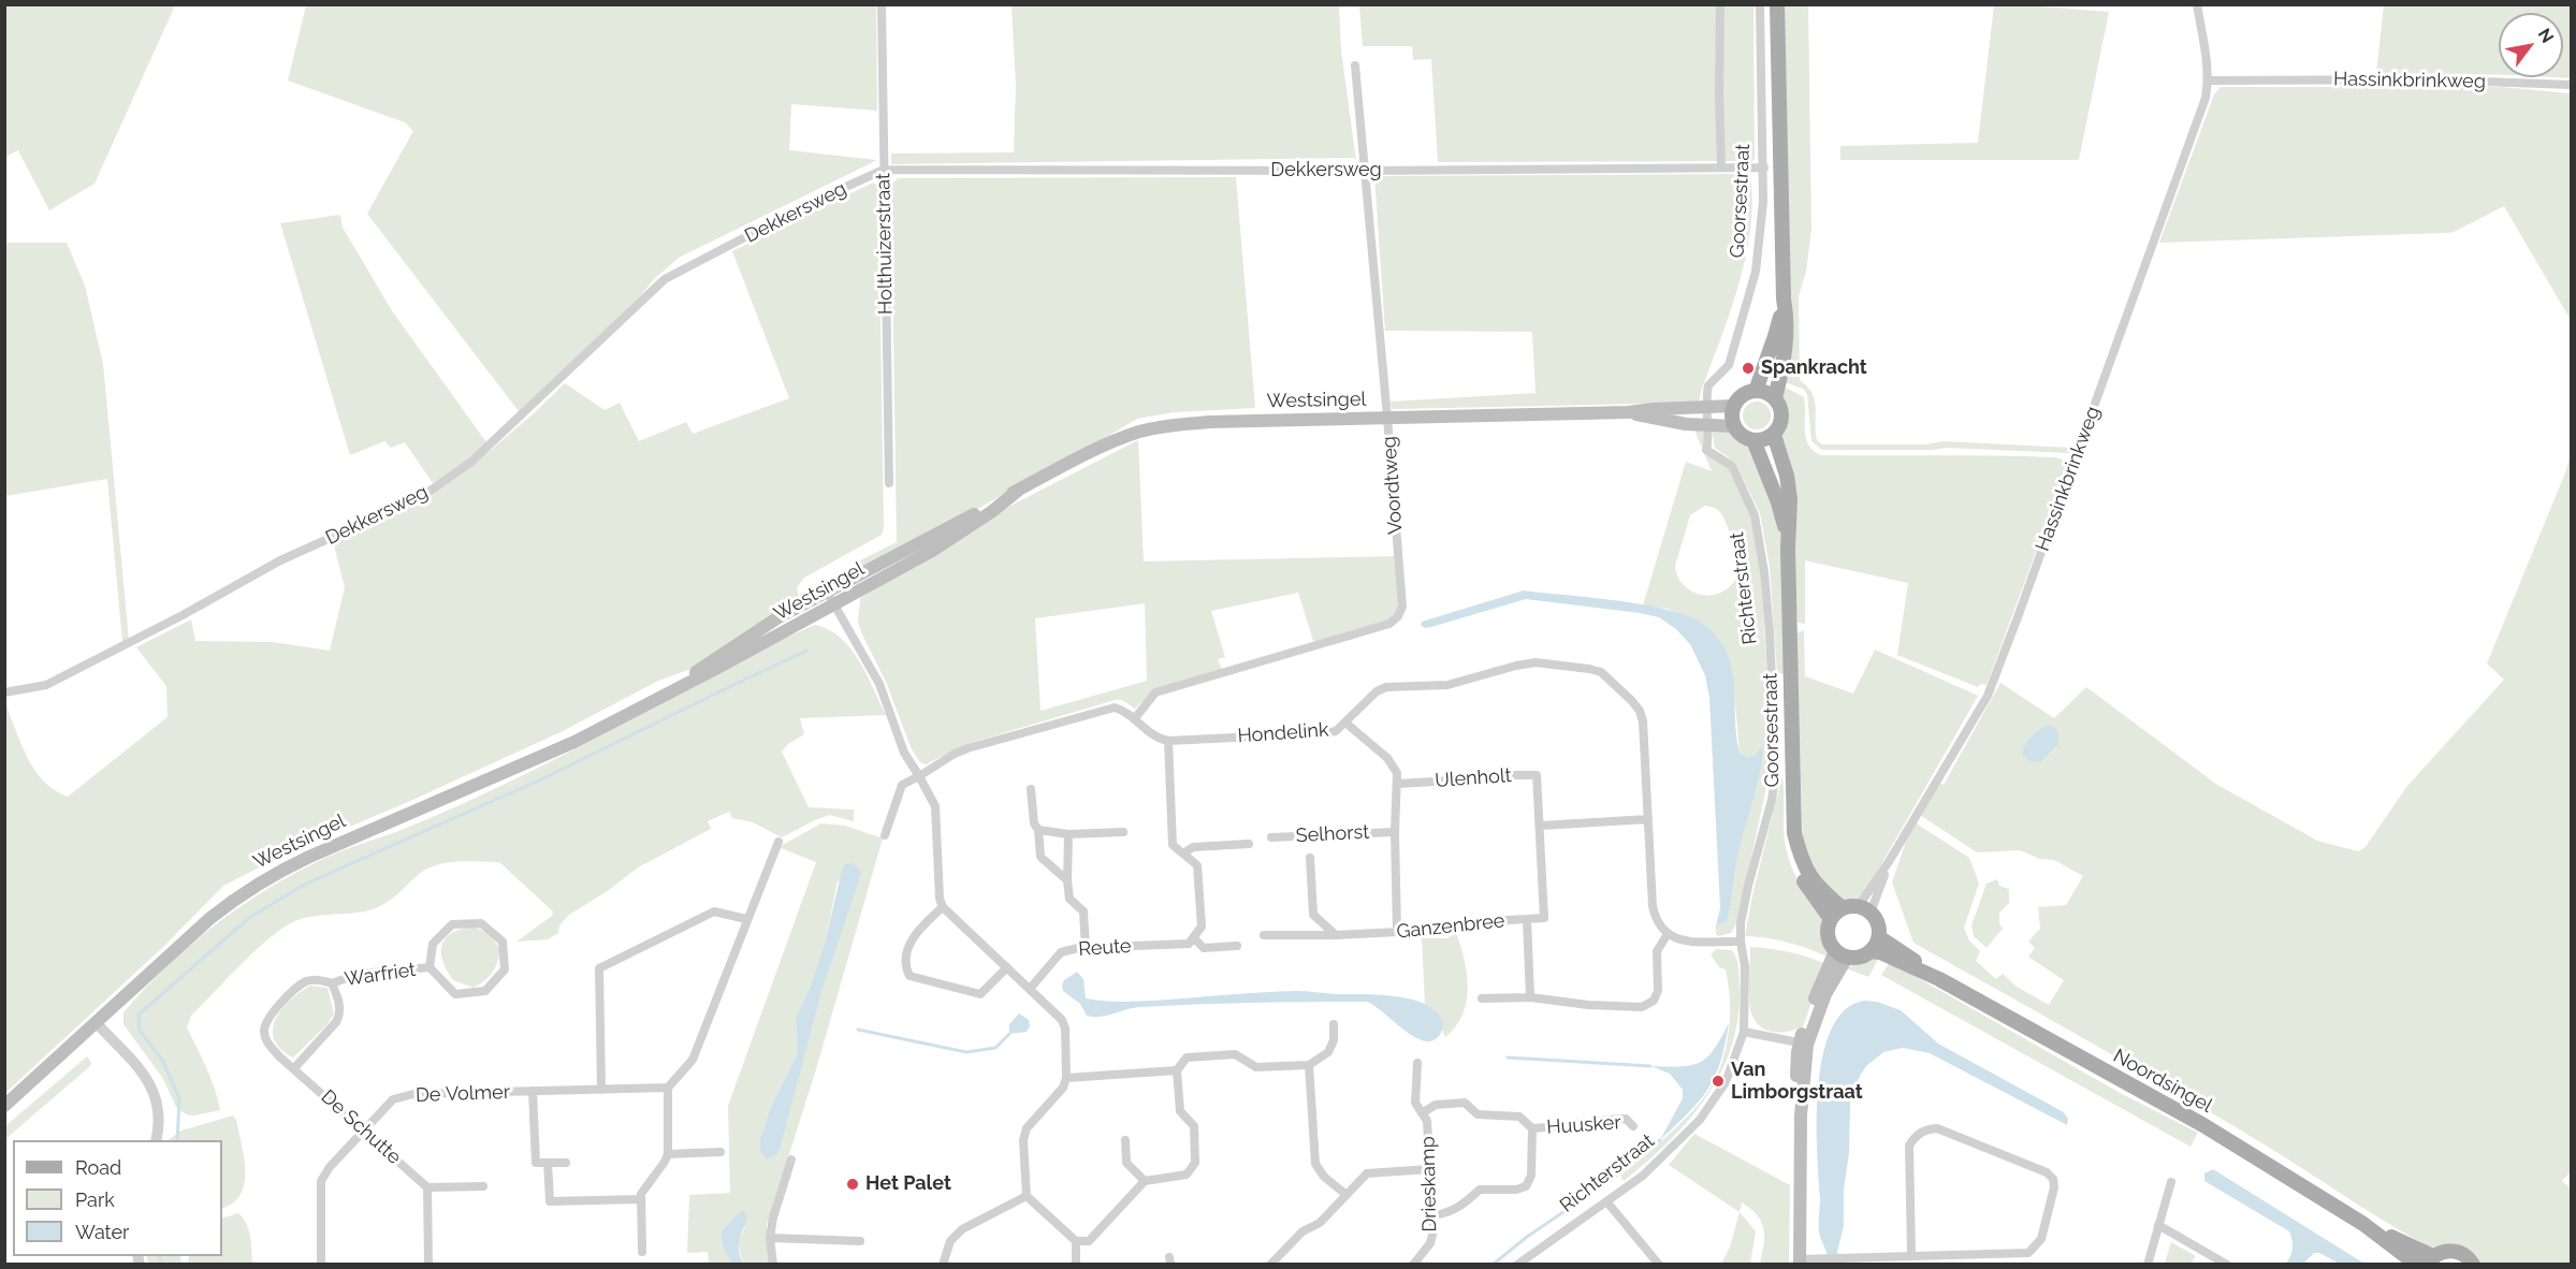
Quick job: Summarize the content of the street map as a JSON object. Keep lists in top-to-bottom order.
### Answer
{
  "streets": {
    "main road": ["Goorsestraat", "Westsingel", "Noordsingel"],
    "street": [
      "Hassinkbrinkweg",
      "Dekkersweg",
      "Holthuizerstraat",
      "Voordtweg",
      "Richterstraat",
      "Hondelink",
      "Ulenholt",
      "Selhorst",
      "Ganzenbree",
      "Reute",
      "Warfriet",
      "De Volmer",
      "Huusker",
      "De Schutte",
      "Drieskamp"
    ]
  },
  "crossings": [
    ["Hassinkbrinkweg", "Goorsestraat"],
    ["Hassinkbrinkweg", "Noordsingel"],
    ["Dekkersweg", "Goorsestraat"],
    ["Dekkersweg", "Holthuizerstraat"],
    ["Dekkersweg", "Voordtweg"],
    ["Goorsestraat", "Westsingel"],
    ["Goorsestraat", "Richterstraat"],
    ["Goorsestraat", "Noordsingel"],
    ["Westsingel", "Voordtweg"],
    ["Westsingel", "Richterstraat"],
    ["Hondelink", "Selhorst"],
    ["Ulenholt", "Selhorst"],
    ["Ulenholt", "Ganzenbree"],
    ["Selhorst", "Ganzenbree"],
    ["Warfriet", "De Schutte"],
    ["De Volmer", "De Schutte"],
    ["Huusker", "Drieskamp"]
  ],
  "places": ["Spankracht", "Van Limborgstraat", "Het Palet"],
  "legend": ["Road", "Park", "Water"],
  "north": "top right"
}
